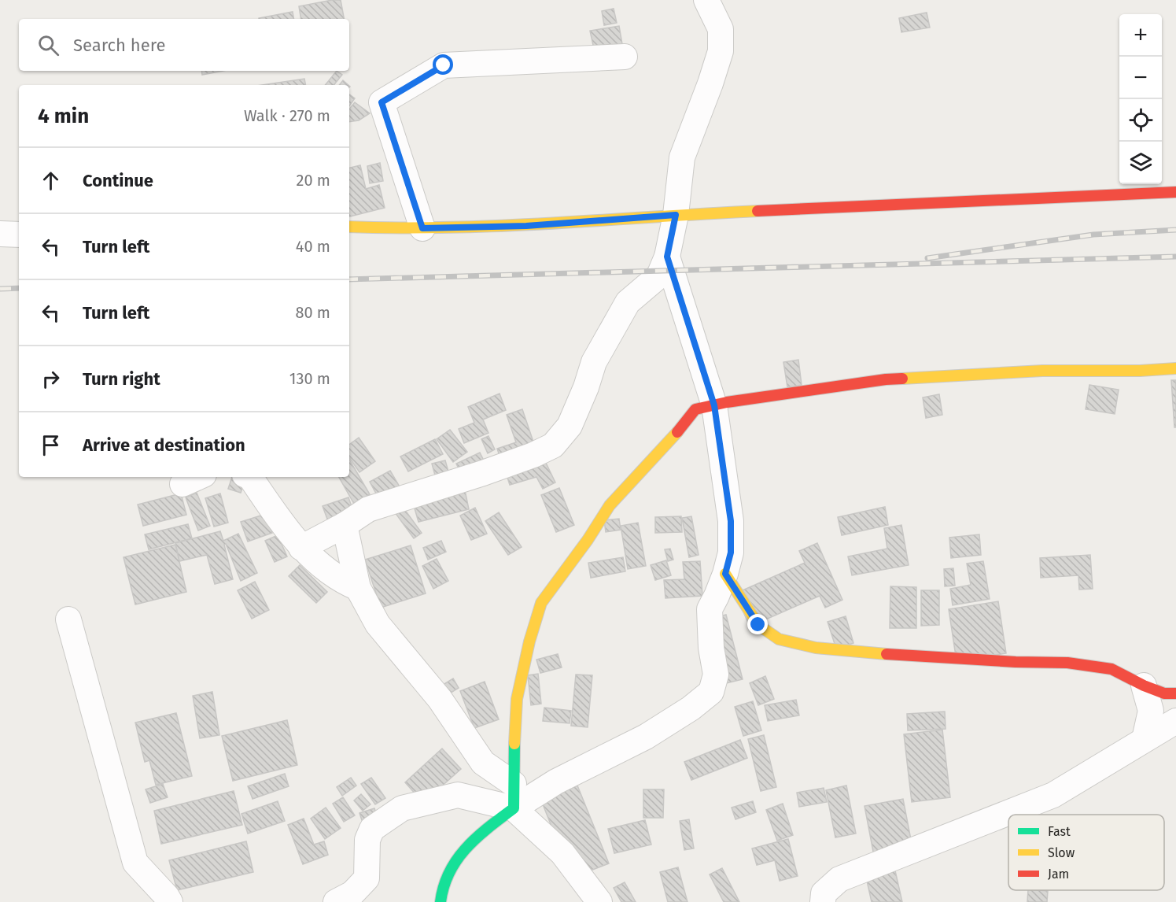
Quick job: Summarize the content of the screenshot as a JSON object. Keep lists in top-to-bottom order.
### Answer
{
  "legend": ["Fast", "Slow", "Jam"],
  "page": {
    "map_buttons": ["+", "−"],
    "search": "Search here",
    "heading": ["4 min", "Walk · 270 m"],
    "list": [
      ["Continue", "20 m"],
      ["Turn left", "40 m"],
      ["Turn left", "80 m"],
      ["Turn right", "130 m"],
      "Arrive at destination"
    ]
  }
}
